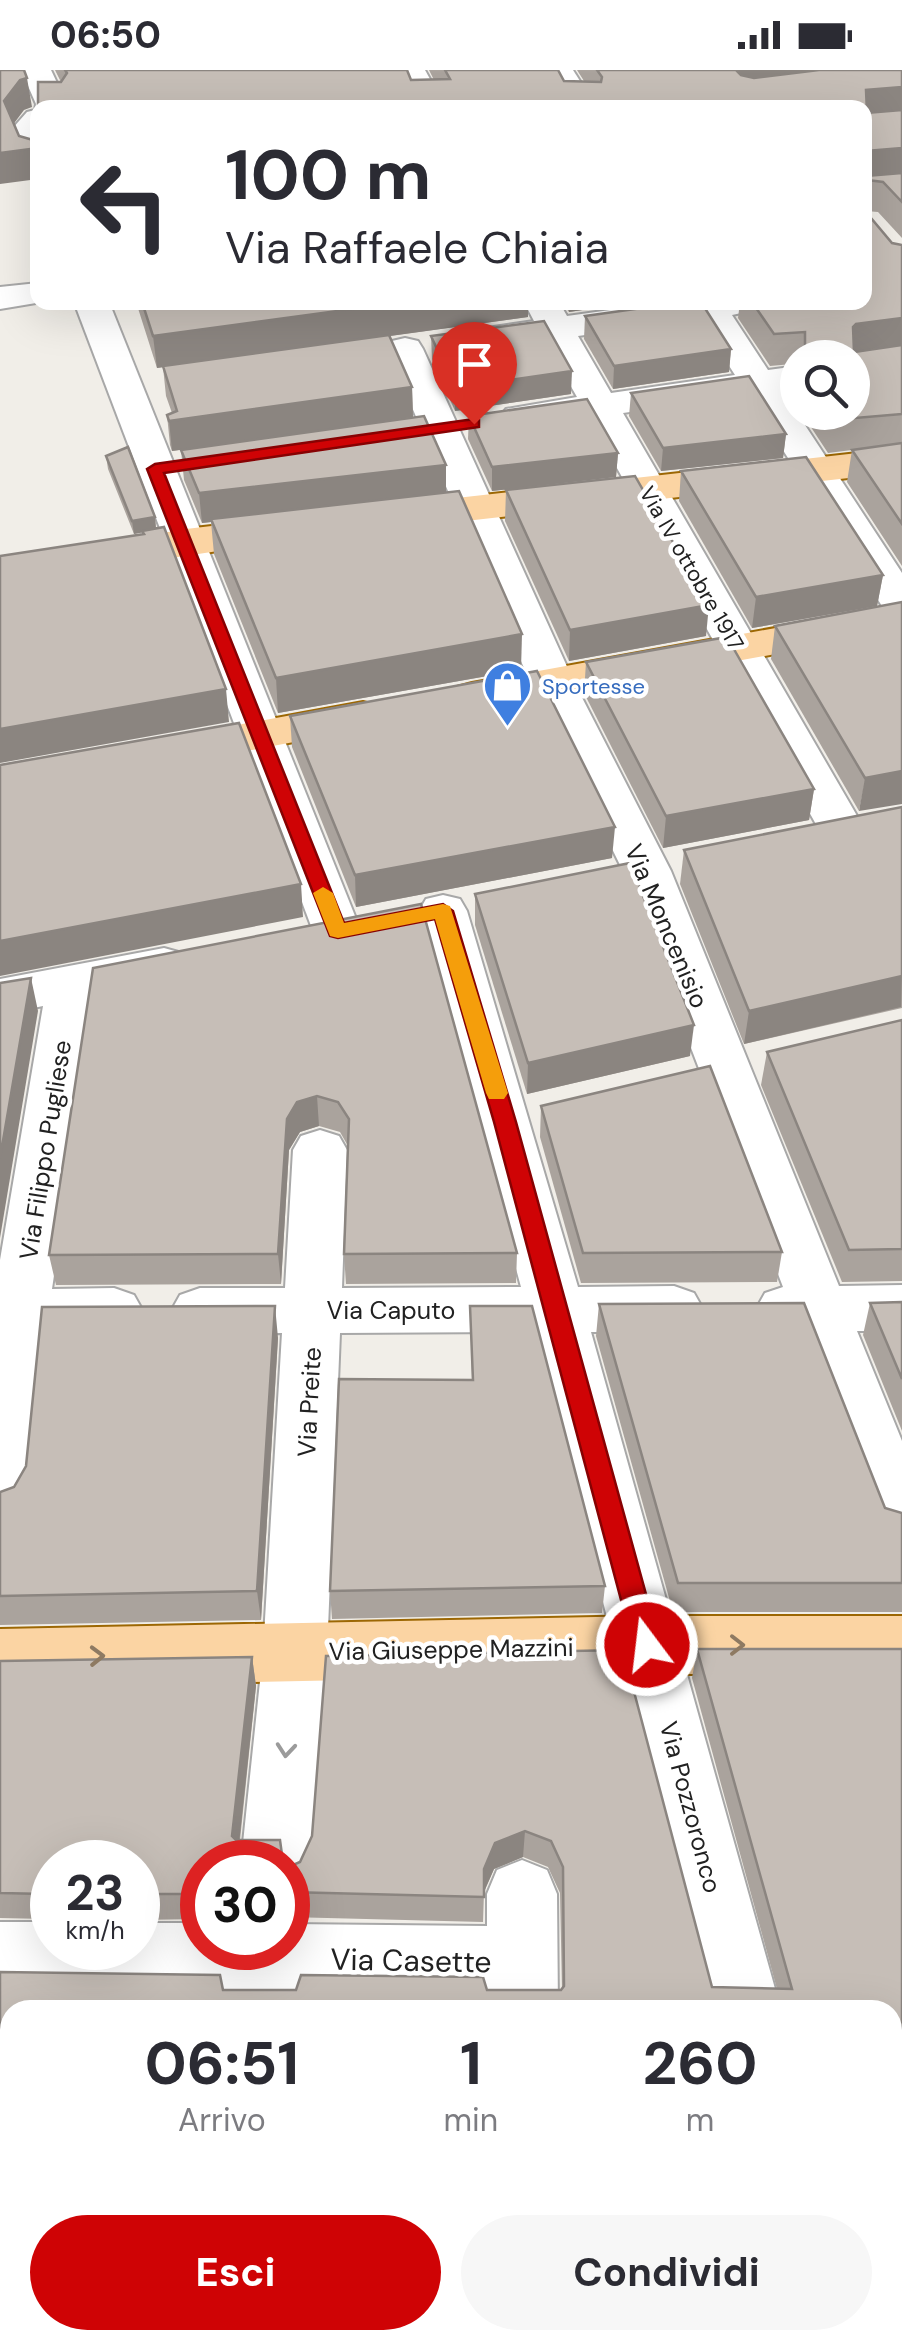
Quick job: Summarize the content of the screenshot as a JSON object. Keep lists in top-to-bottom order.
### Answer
{
  "streets": {
    "main road": ["Via Giuseppe Mazzini"],
    "street": [
      "Via IV ottobre 1917",
      "Via Moncenisio",
      "Via Filippo Pugliese",
      "Via Caputo",
      "Via Preite",
      "Via Pozzoronco",
      "Via Casette"
    ]
  },
  "crossings": [
    ["Via IV ottobre 1917", "Via Moncenisio"],
    ["Via Moncenisio", "Via Caputo"],
    ["Via Filippo Pugliese", "Via Caputo"],
    ["Via Caputo", "Via Preite"],
    ["Via Caputo", "Via Pozzoronco"],
    ["Via Preite", "Via Giuseppe Mazzini"],
    ["Via Giuseppe Mazzini", "Via Pozzoronco"]
  ],
  "one_way": ["Via Giuseppe Mazzini"],
  "places": {
    "shop": ["Sportesse"]
  },
  "page": {
    "status": "06:50",
    "turn": ["100 m", "Via Raffaele Chiaia"],
    "speed": "23 km/h",
    "limit": "30",
    "eta": [
      "06:51",
      "Arrivo",
      "1",
      "min",
      "260",
      "m"
    ],
    "buttons": ["Esci", "Condividi"]
  }
}
